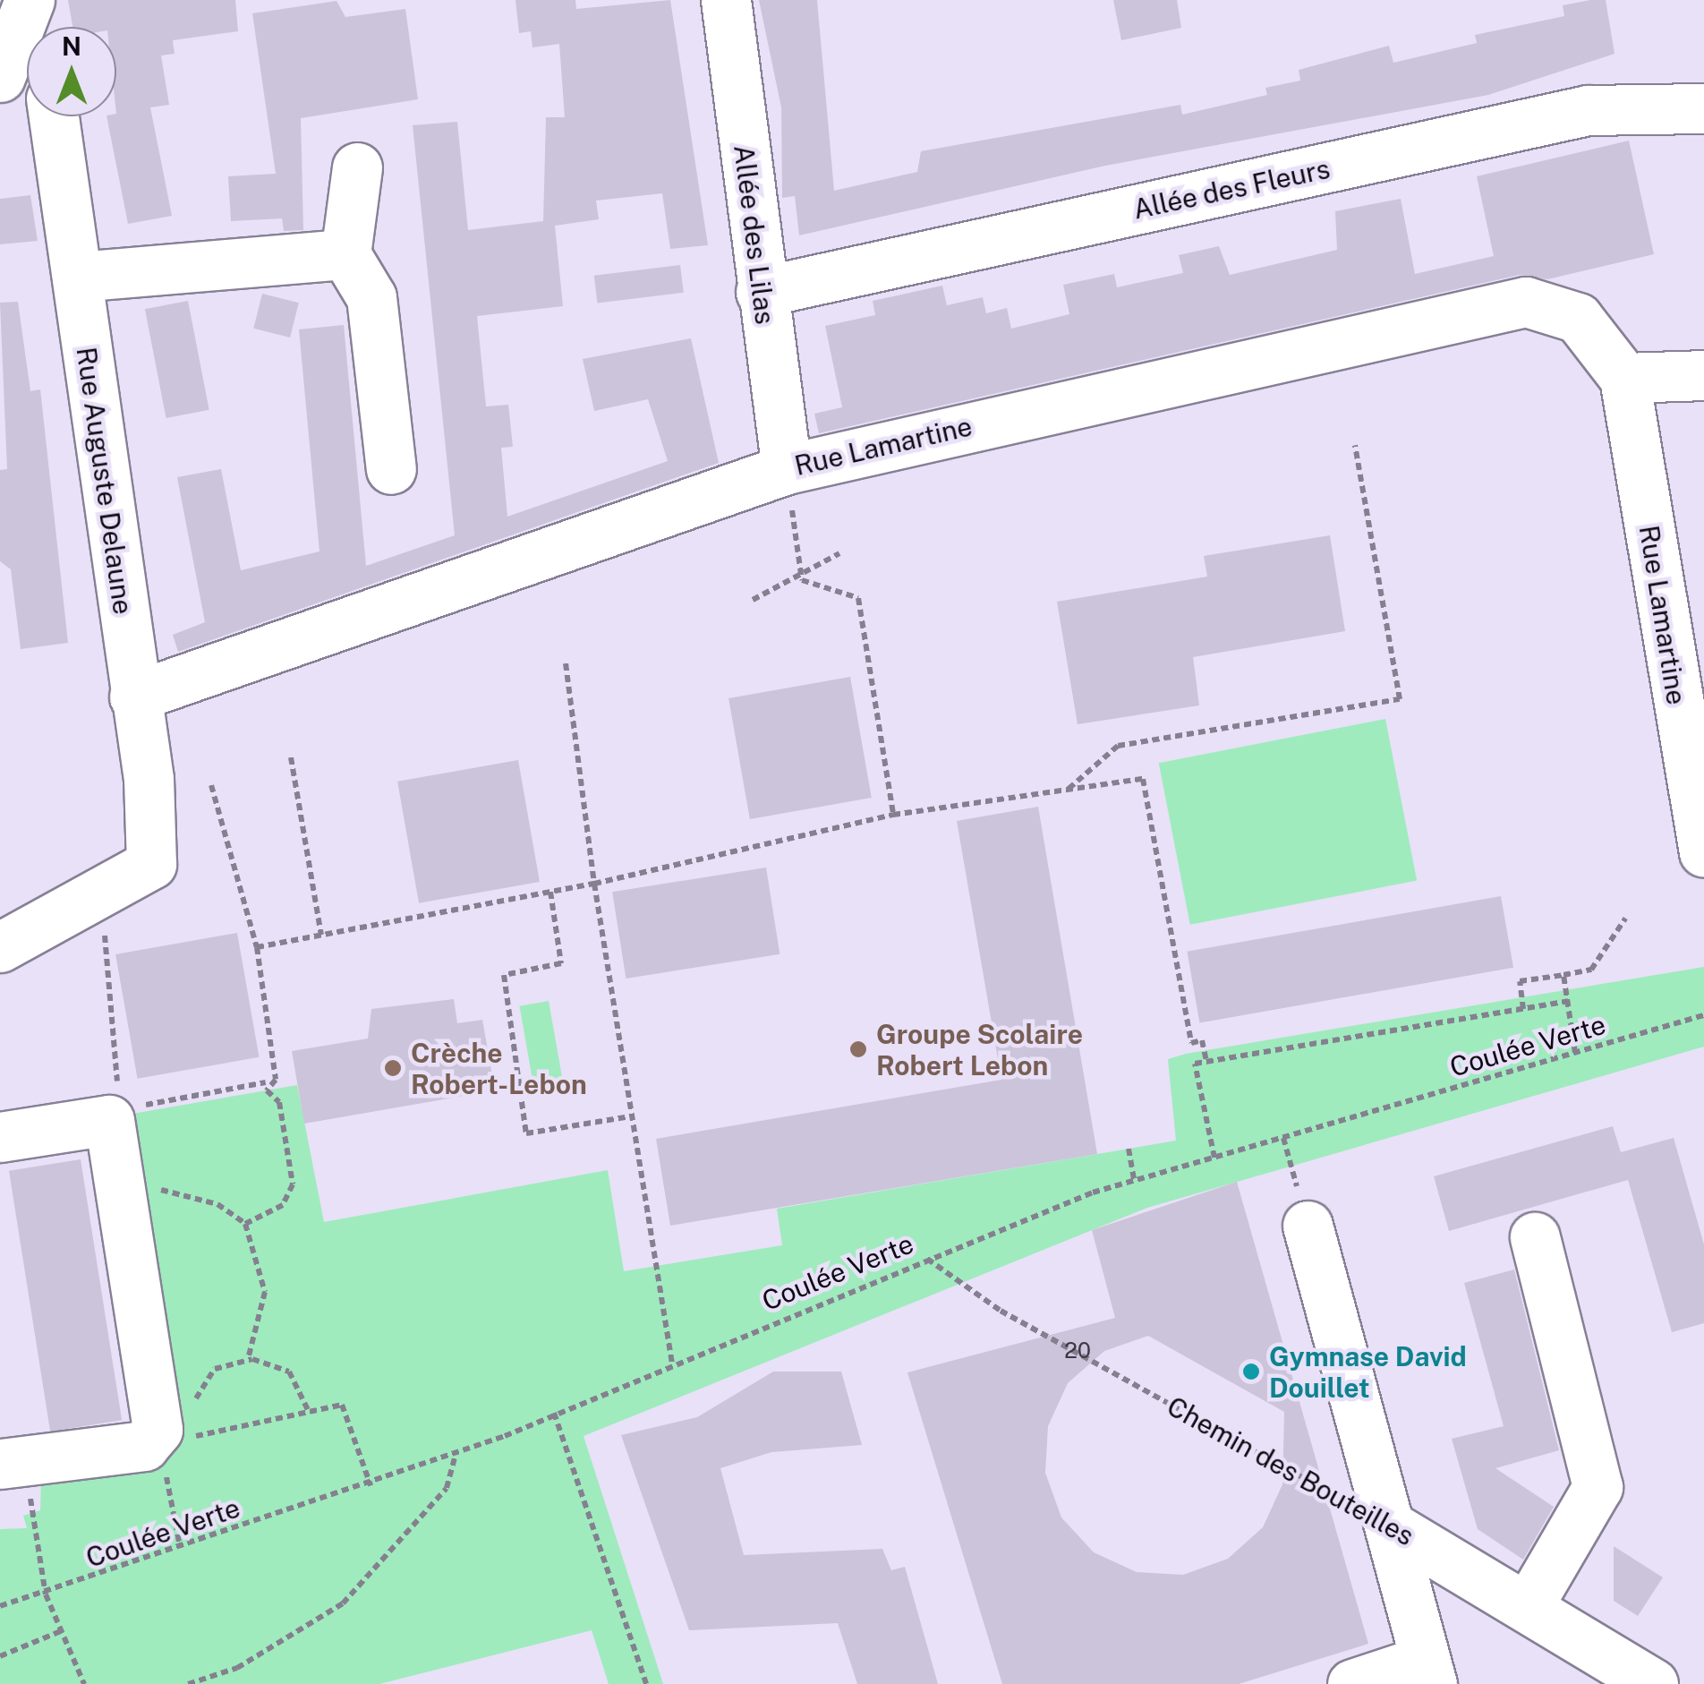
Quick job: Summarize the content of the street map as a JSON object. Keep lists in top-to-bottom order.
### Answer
{
  "streets": {
    "street": [
      "Allée des Fleurs",
      "Allée des Lilas",
      "Rue Lamartine",
      "Rue Auguste Delaune",
      "Chemin des Bouteilles"
    ],
    "path": ["Coulée Verte"]
  },
  "crossings": [
    ["Allée des Fleurs", "Allée des Lilas"],
    ["Allée des Lilas", "Rue Lamartine"],
    ["Rue Lamartine", "Rue Auguste Delaune"],
    ["Coulée Verte", "Chemin des Bouteilles"]
  ],
  "places": ["Groupe Scolaire Robert Lebon", "Crèche Robert-Lebon", "Gymnase David Douillet"],
  "house_numbers": ["20"],
  "north": "top"
}
